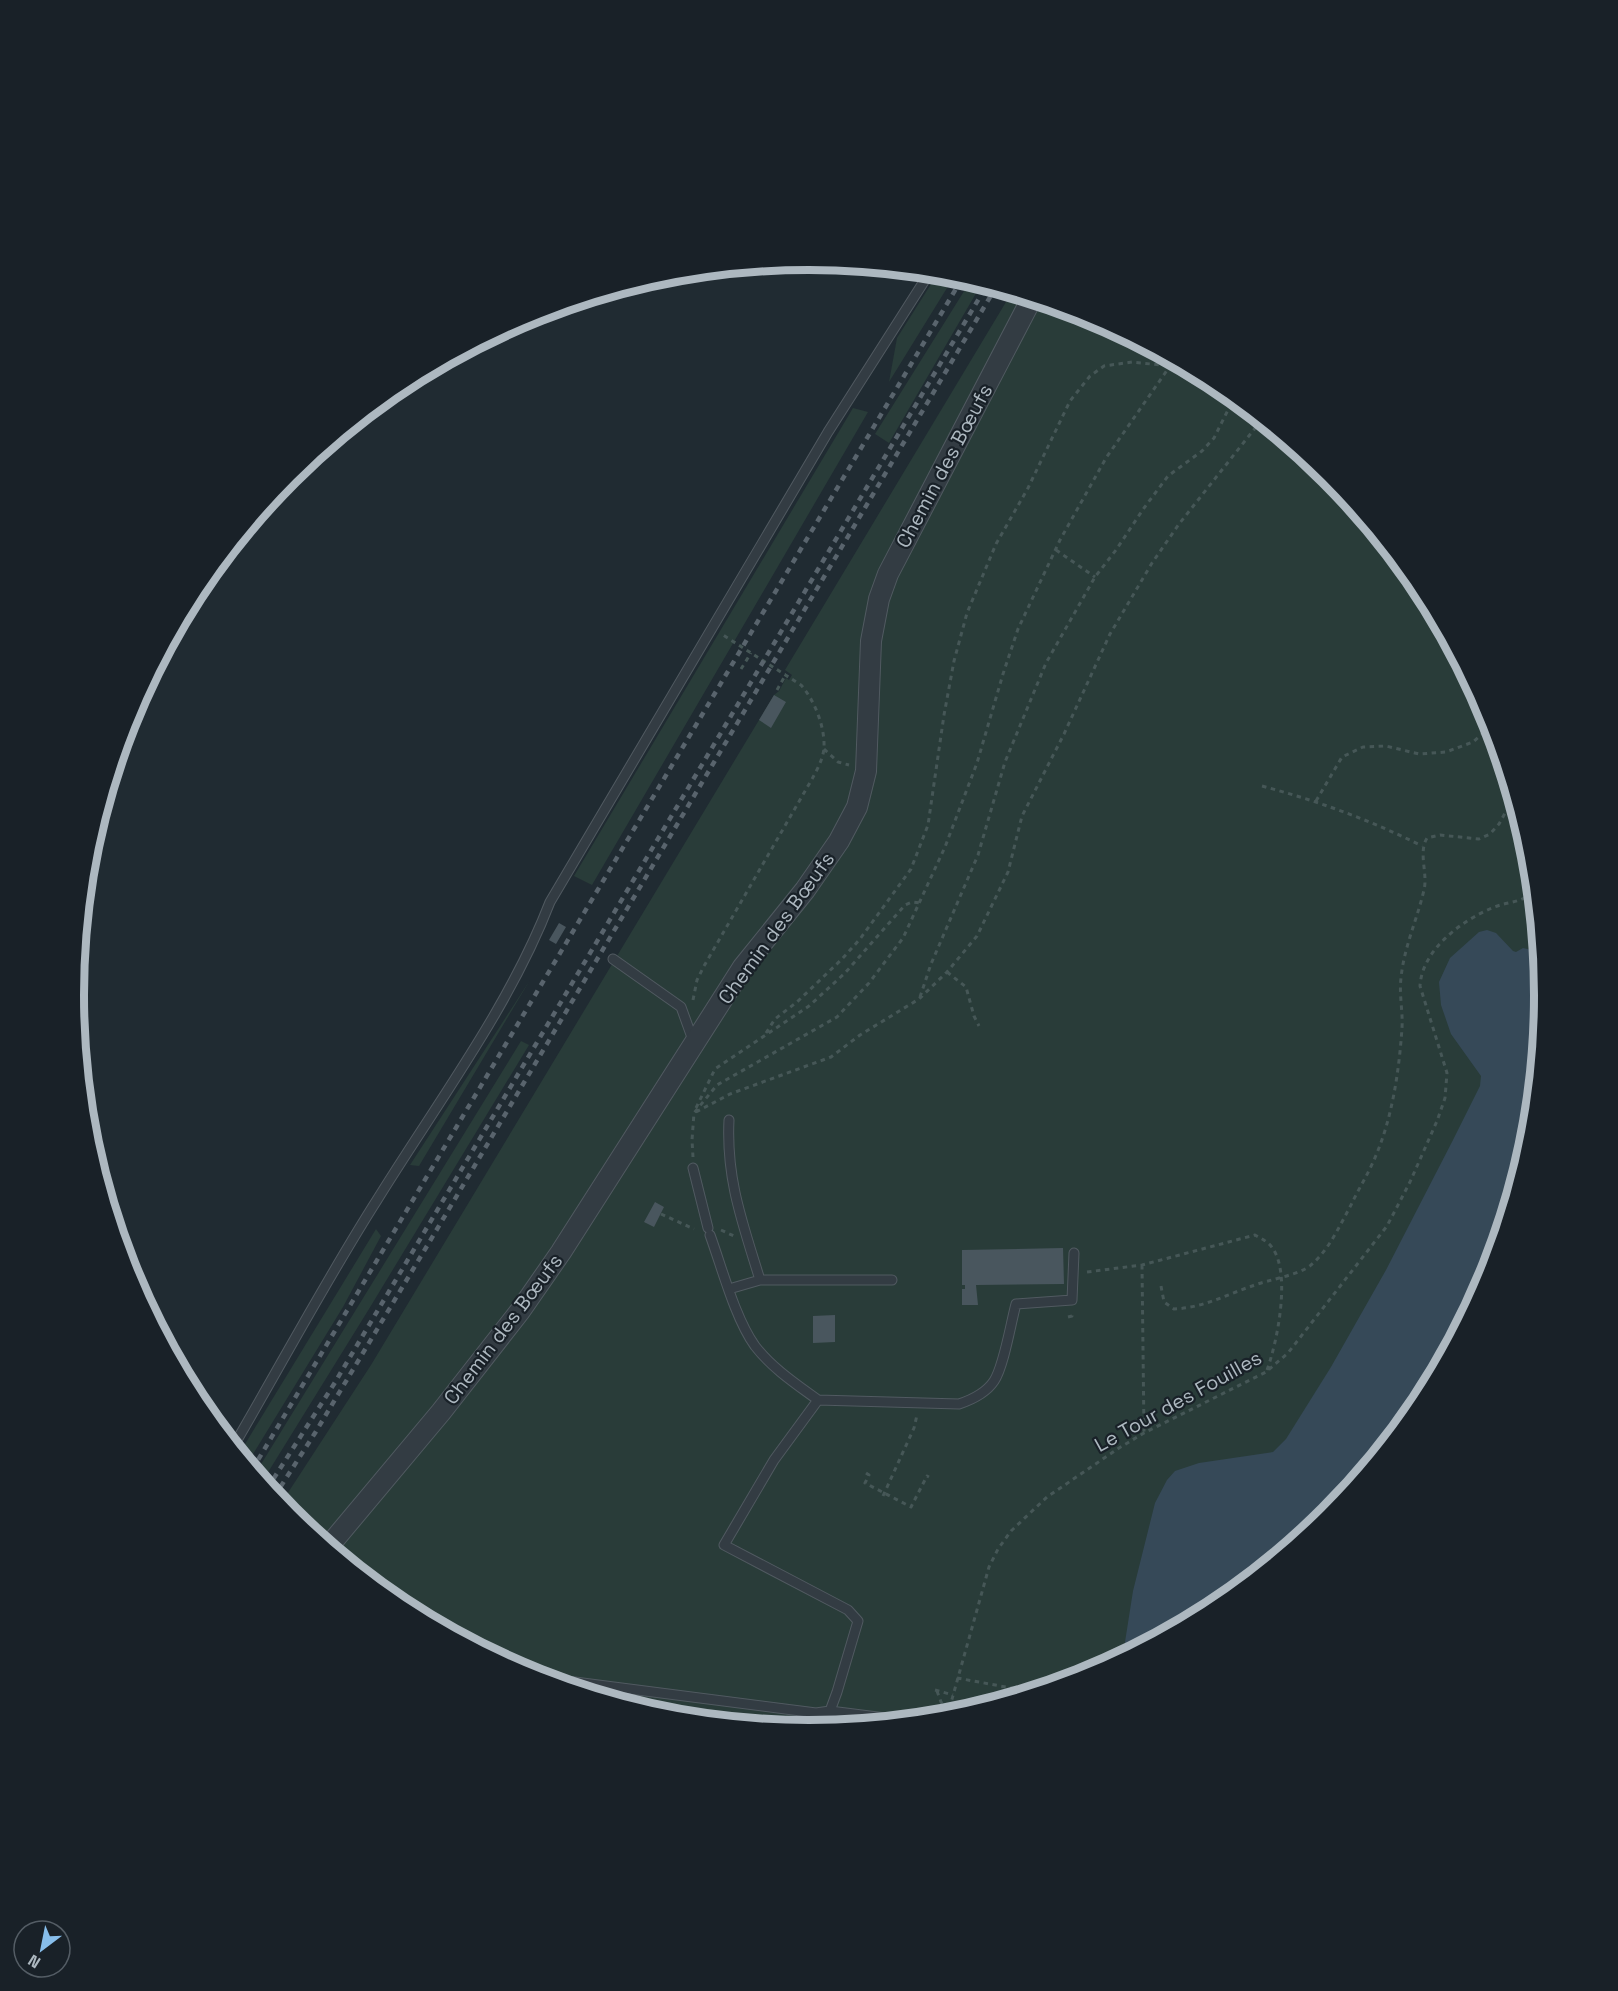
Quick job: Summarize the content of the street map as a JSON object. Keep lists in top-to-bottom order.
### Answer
{
  "streets": {
    "street": ["Chemin des Bœufs"],
    "path": ["Le Tour des Fouilles"]
  },
  "north": "bottom left"
}
